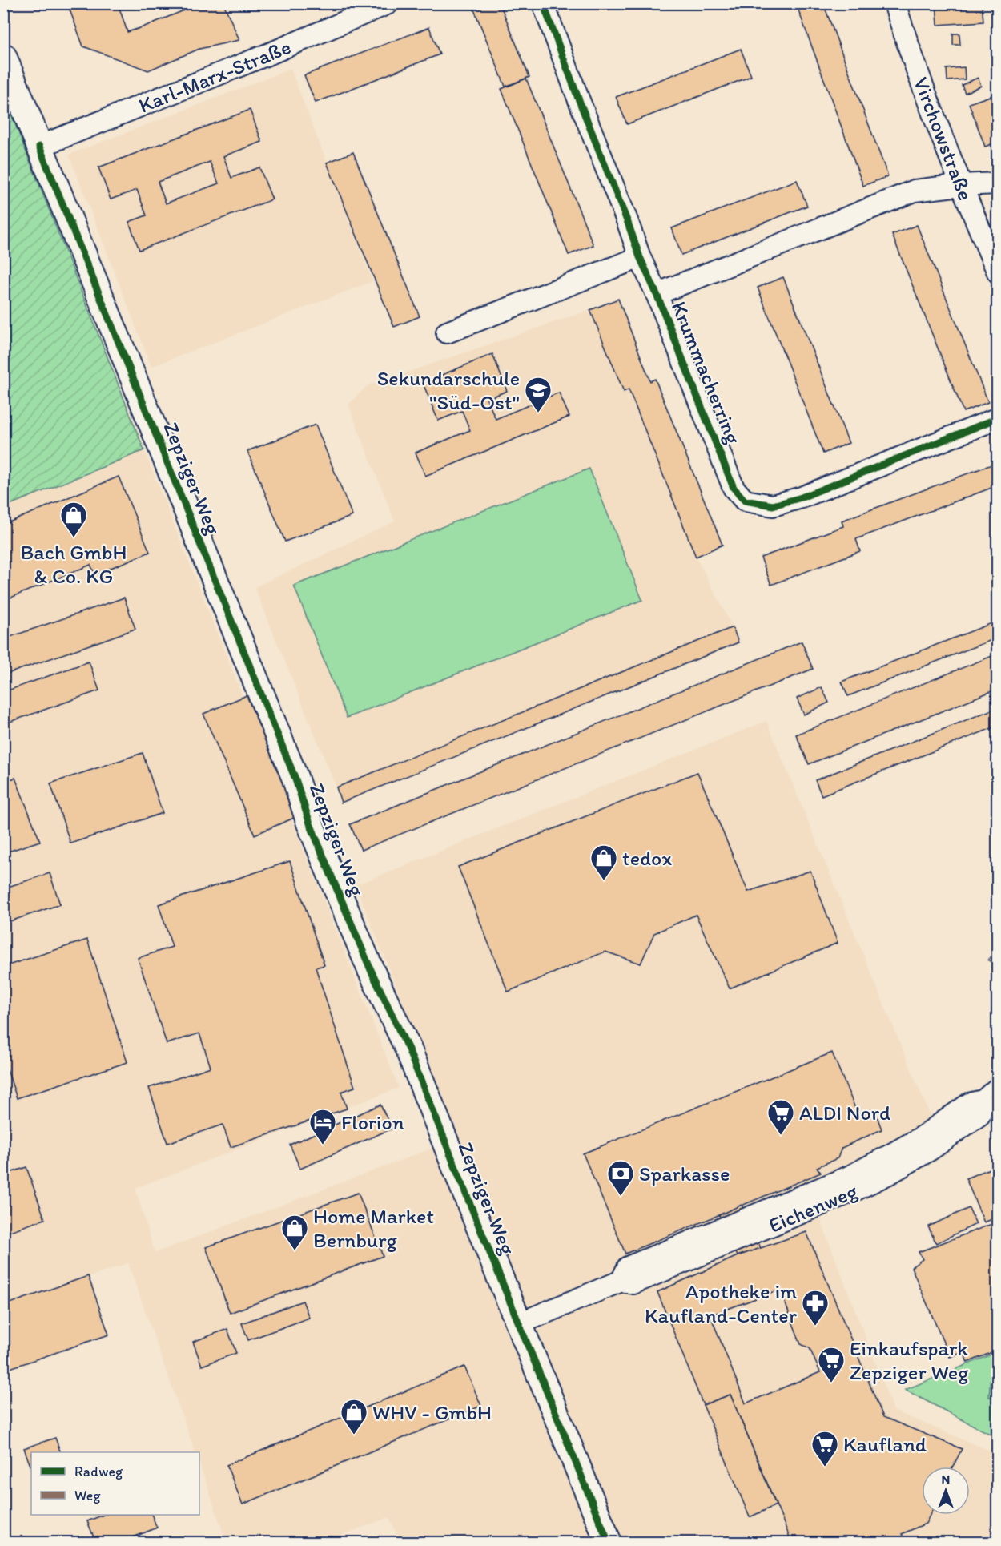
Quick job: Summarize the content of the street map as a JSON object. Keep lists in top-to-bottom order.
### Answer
{
  "streets": {
    "street": [
      "Karl-Marx-Straße",
      "Virchowstraße",
      "Krummacherring",
      "Zepziger Weg",
      "Eichenweg"
    ]
  },
  "crossings": [
    ["Karl-Marx-Straße", "Zepziger Weg"],
    ["Virchowstraße", "Krummacherring"],
    ["Zepziger Weg", "Eichenweg"]
  ],
  "places": {
    "school or university": ["Sekundarschule \"Süd-Ost\""],
    "shop": [
      "Bach GmbH & Co. KG",
      "tedox",
      "Home Market Bernburg",
      "WHV - GmbH"
    ],
    "supermarket": ["ALDI Nord", "Einkaufspark Zepziger Weg", "Kaufland"],
    "hotel": ["Florion"],
    "bank": ["Sparkasse"],
    "pharmacy": ["Apotheke im Kaufland-Center"]
  },
  "legend": ["Radweg", "Weg"],
  "north": "top"
}
